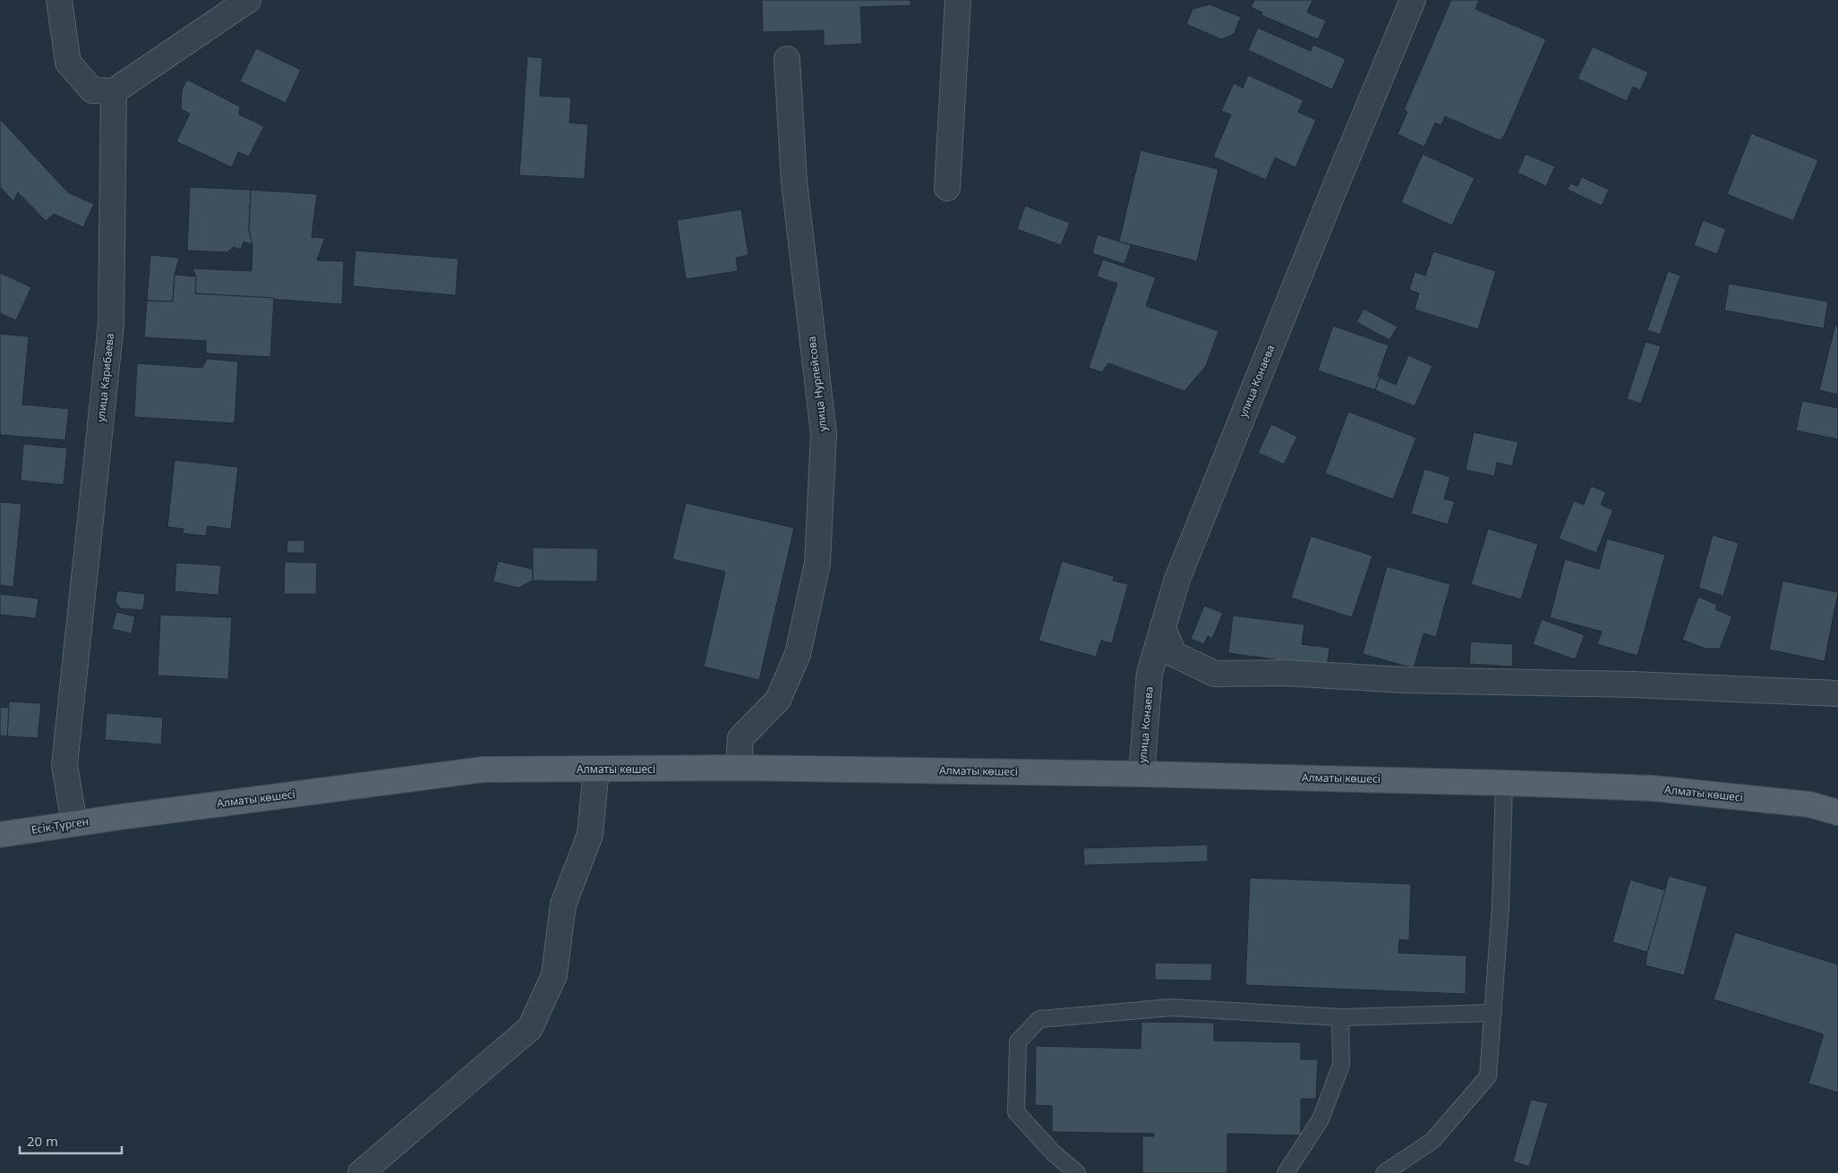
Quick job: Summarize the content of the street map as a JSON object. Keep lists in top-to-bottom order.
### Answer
{
  "streets": {
    "main road": ["Алматы көшесі", "Есік-Түрген"],
    "street": ["улица Карибаева", "улица Конаева", "улица Нурпейсова"]
  },
  "crossings": [
    ["улица Карибаева", "Есік-Түрген"],
    ["улица Конаева", "Алматы көшесі"],
    ["улица Нурпейсова", "Алматы көшесі"],
    ["Алматы көшесі", "Есік-Түрген"]
  ],
  "scale_bar": "20 m"
}
